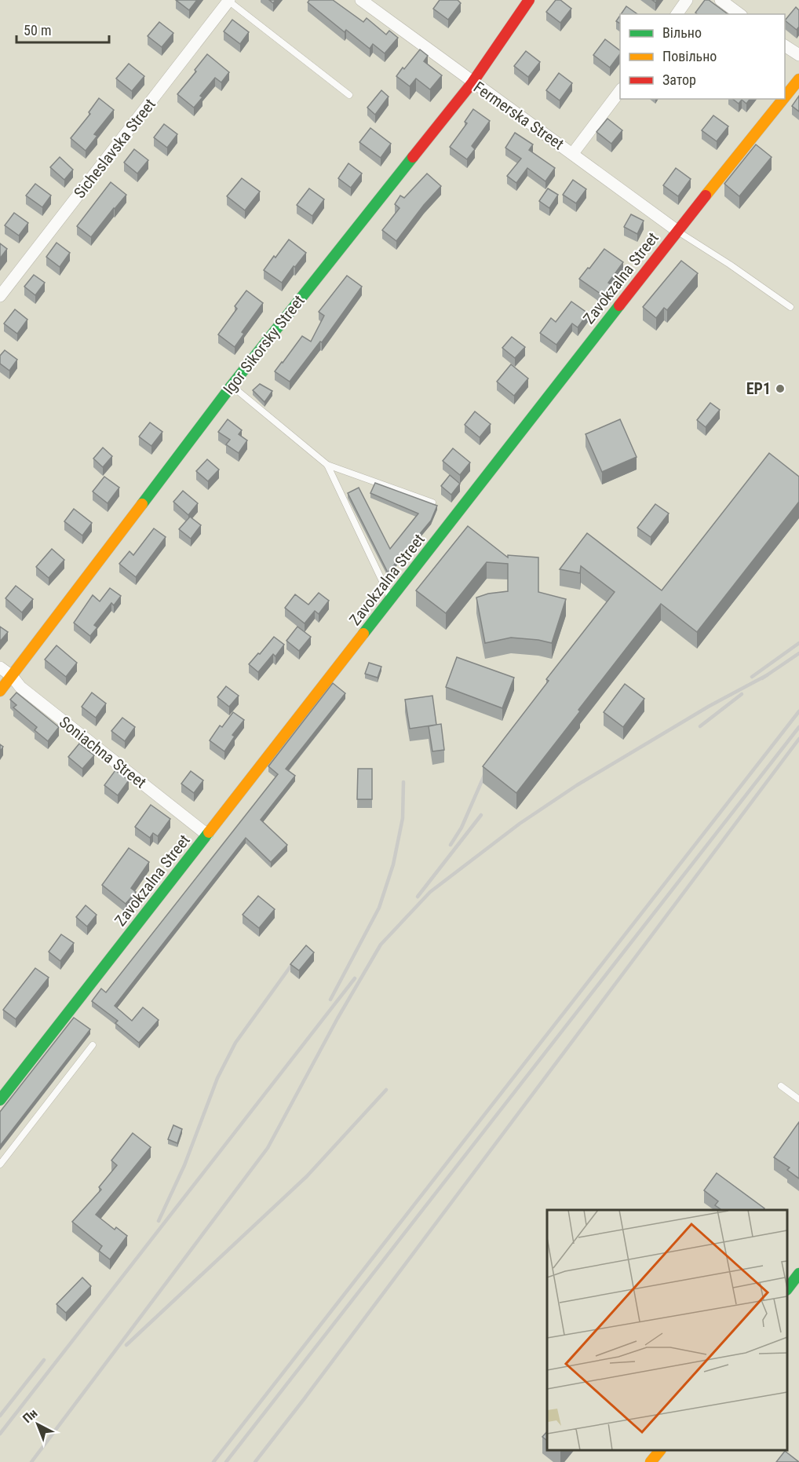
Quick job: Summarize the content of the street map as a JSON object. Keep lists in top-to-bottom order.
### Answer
{
  "streets": {
    "street": [
      "Fermerska Street",
      "Sicheslavska Street",
      "Zavokzalna Street",
      "Igor Sikorsky Street",
      "Soniachna Street"
    ]
  },
  "crossings": [
    ["Fermerska Street", "Zavokzalna Street"],
    ["Fermerska Street", "Igor Sikorsky Street"],
    ["Zavokzalna Street", "Soniachna Street"],
    ["Igor Sikorsky Street", "Soniachna Street"]
  ],
  "places": ["ЕР1"],
  "legend": ["Вільно", "Повільно", "Затор"],
  "scale_bar": "50 m",
  "north": "top left"
}
